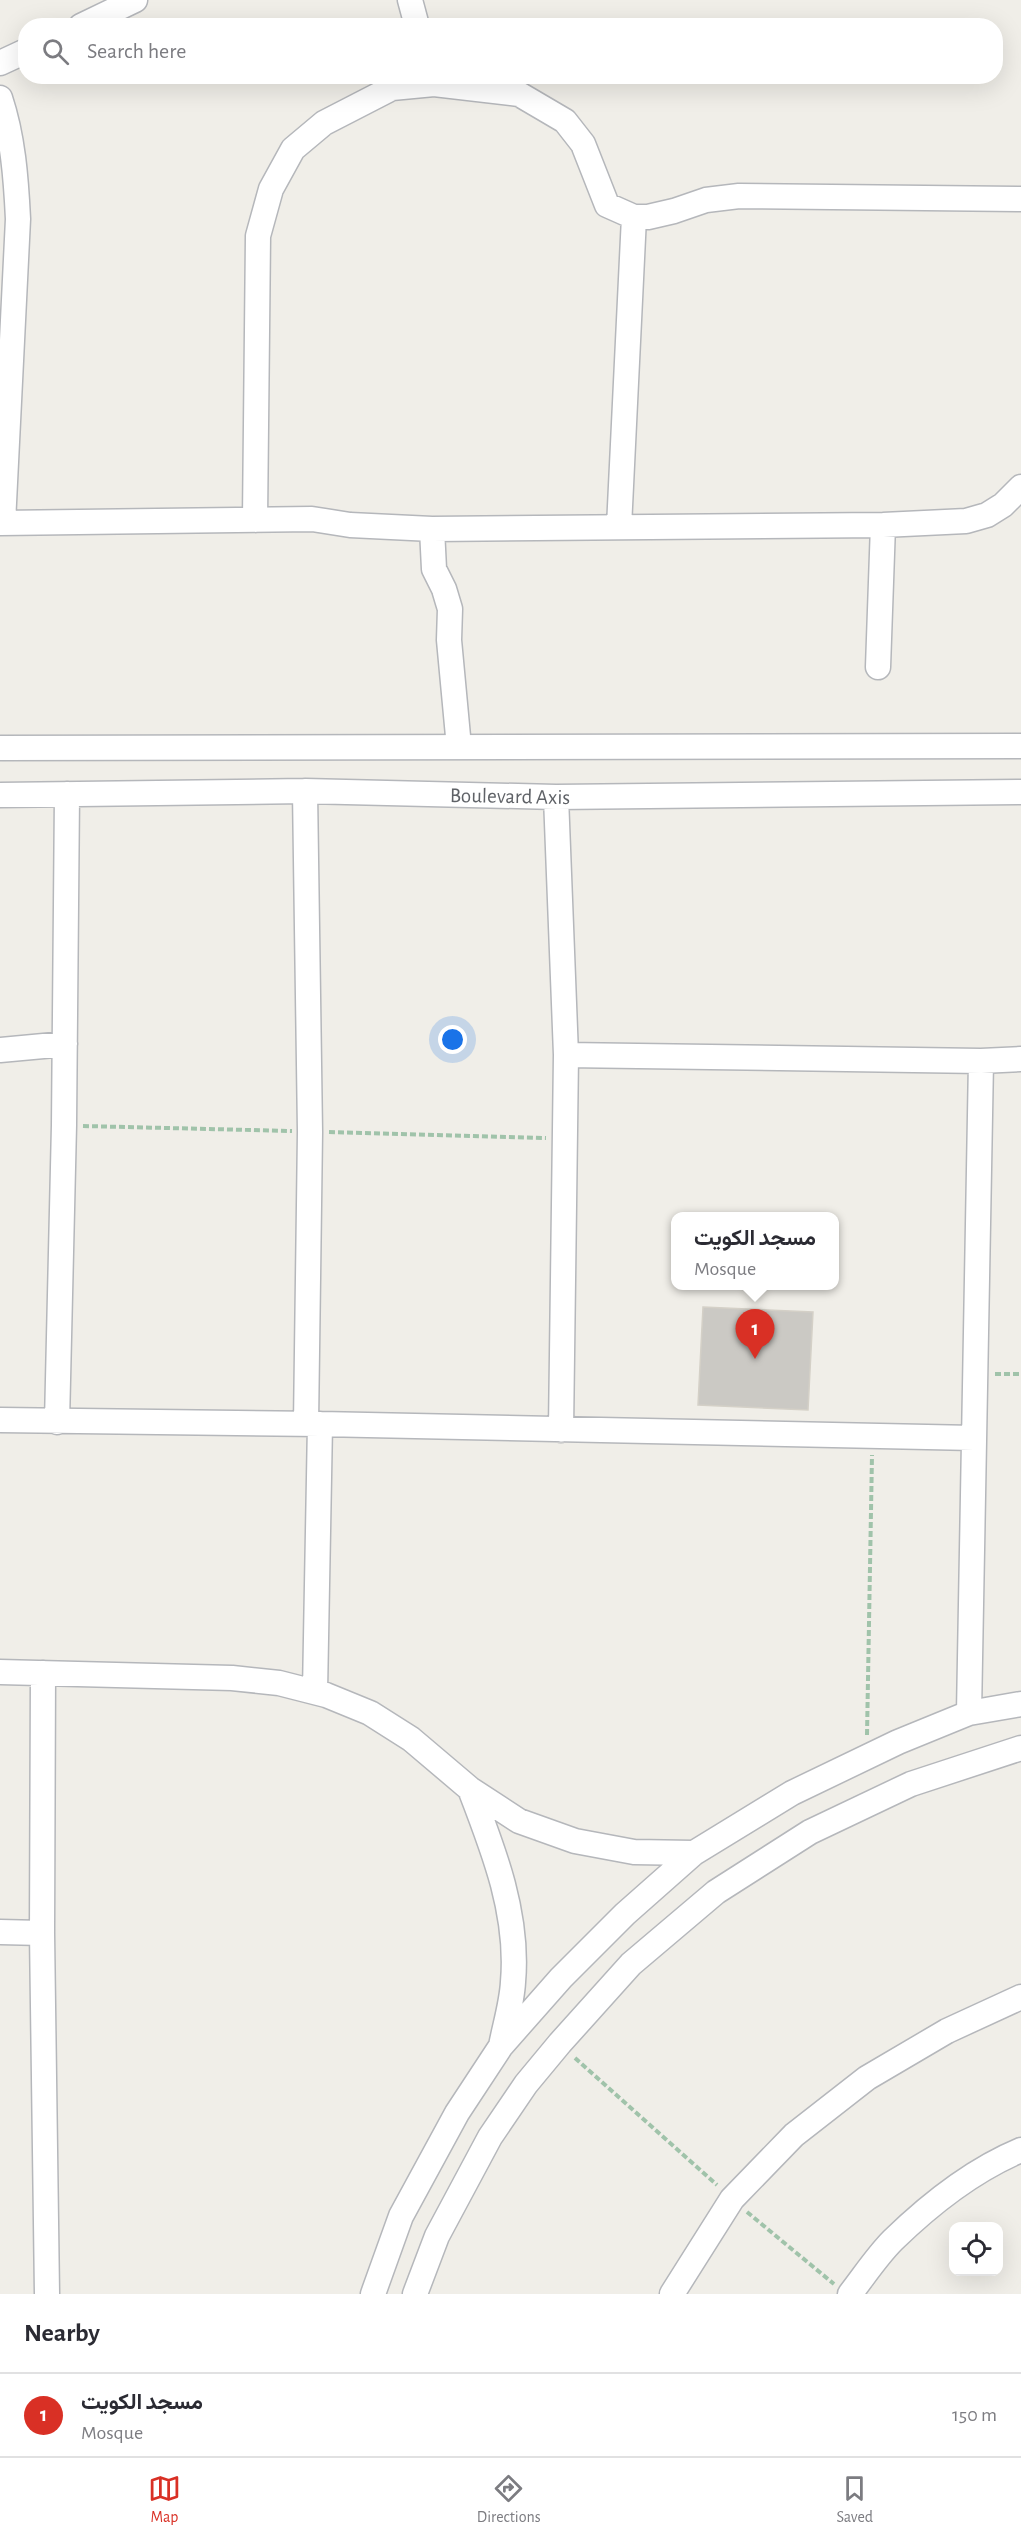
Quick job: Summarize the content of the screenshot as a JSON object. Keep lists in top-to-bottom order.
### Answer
{
  "streets": {
    "street": ["Boulevard Axis"]
  },
  "page": {
    "search": "Search here",
    "popup": ["مسجد الكويت", "Mosque"],
    "pins": "1",
    "heading": "Nearby",
    "list": [
      {
        "mark": "1",
        "name": "مسجد الكويت",
        "note": "Mosque",
        "value": "150 m"
      }
    ],
    "nav": ["Map", "Directions", "Saved"]
  }
}
